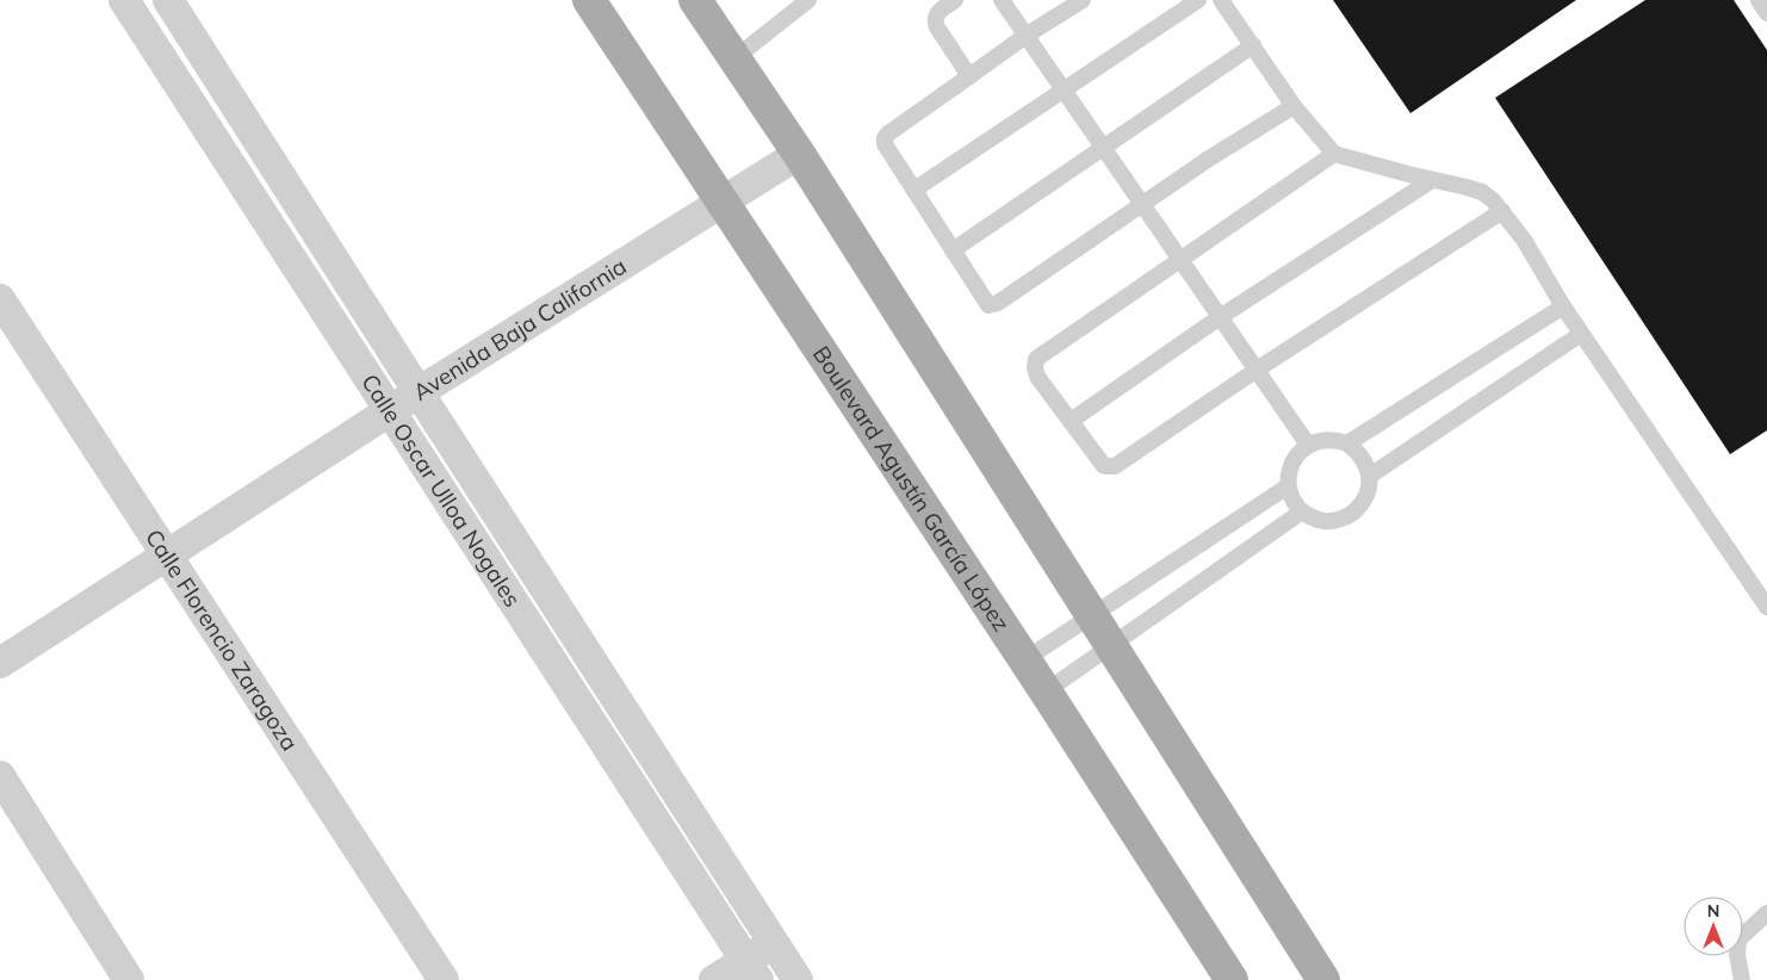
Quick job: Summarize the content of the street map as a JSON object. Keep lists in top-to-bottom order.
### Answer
{
  "streets": {
    "main road": ["Boulevard Agustín García López"],
    "street": ["Avenida Baja California", "Calle Oscar Ulloa Nogales", "Calle Florencio Zaragoza"]
  },
  "crossings": [
    ["Avenida Baja California", "Boulevard Agustín García López"],
    ["Avenida Baja California", "Calle Oscar Ulloa Nogales"],
    ["Avenida Baja California", "Calle Florencio Zaragoza"]
  ],
  "north": "top"
}
